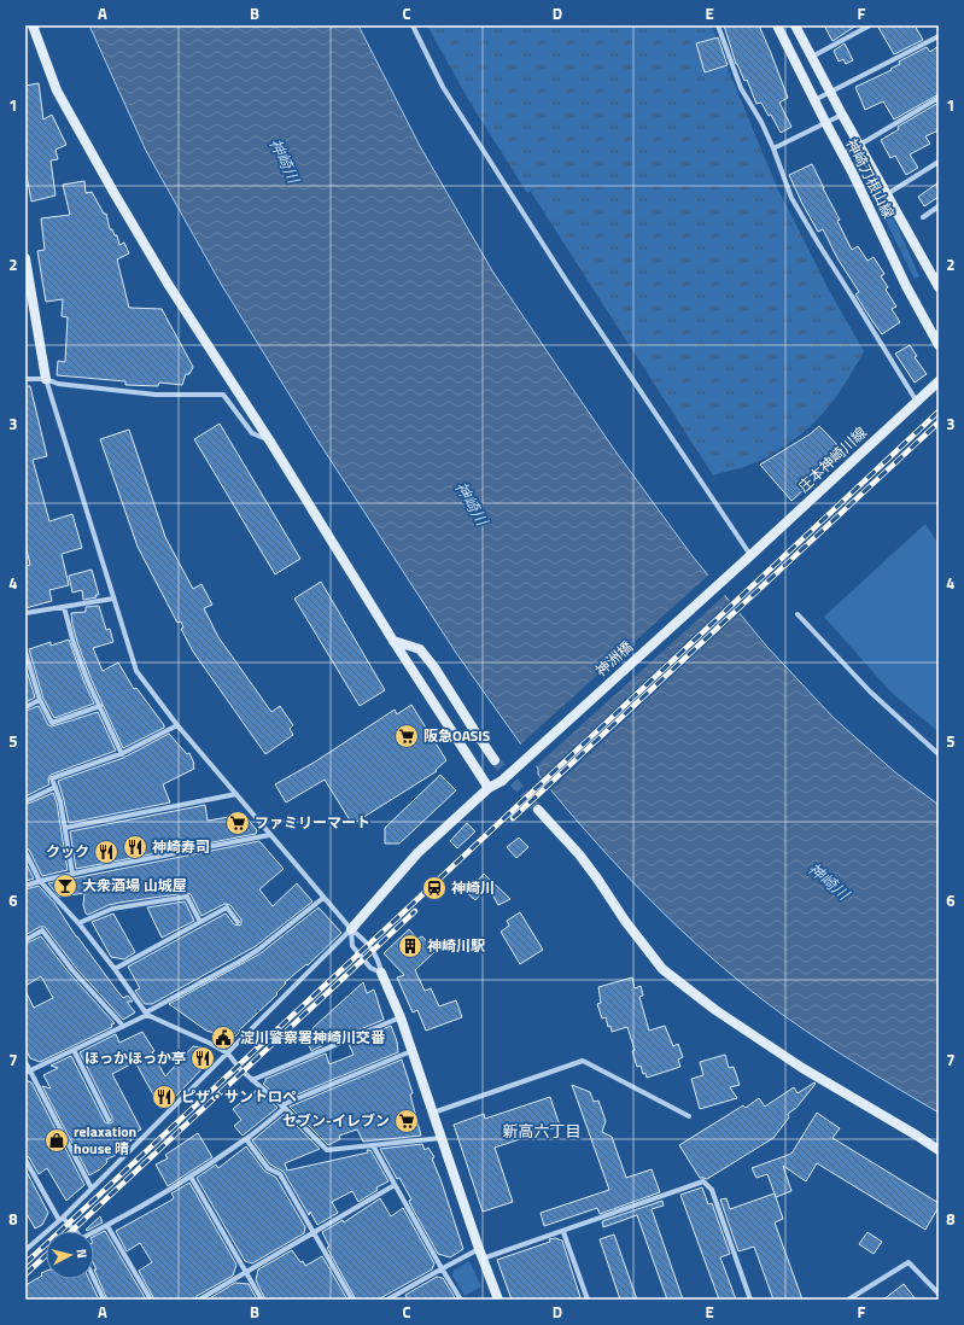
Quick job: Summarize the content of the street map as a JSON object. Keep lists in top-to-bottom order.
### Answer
{
  "streets": {
    "street": ["神崎刀根山線", "庄本神崎川線", "神洲橋"]
  },
  "crossings": [
    ["庄本神崎川線", "神洲橋"]
  ],
  "districts": ["新高六丁目"],
  "water": ["神崎川"],
  "places": {
    "supermarket": ["阪急OASIS", "ファミリーマート", "セブン-イレブン"],
    "restaurant": [
      "神崎寿司",
      "クック",
      "ほっかほっか亭",
      "ピザ・サントロペ"
    ],
    "bar": ["大衆酒場 山城屋"],
    "station": ["神崎川"],
    "building": ["神崎川駅"],
    "public building": ["淀川警察署神崎川交番"],
    "shop": ["relaxation house 晴"]
  },
  "north": "right",
  "grid": {
    "columns": [
      "A",
      "B",
      "C",
      "D",
      "E",
      "F"
    ],
    "rows": [
      "1",
      "2",
      "3",
      "4",
      "5",
      "6",
      "7",
      "8"
    ]
  }
}
